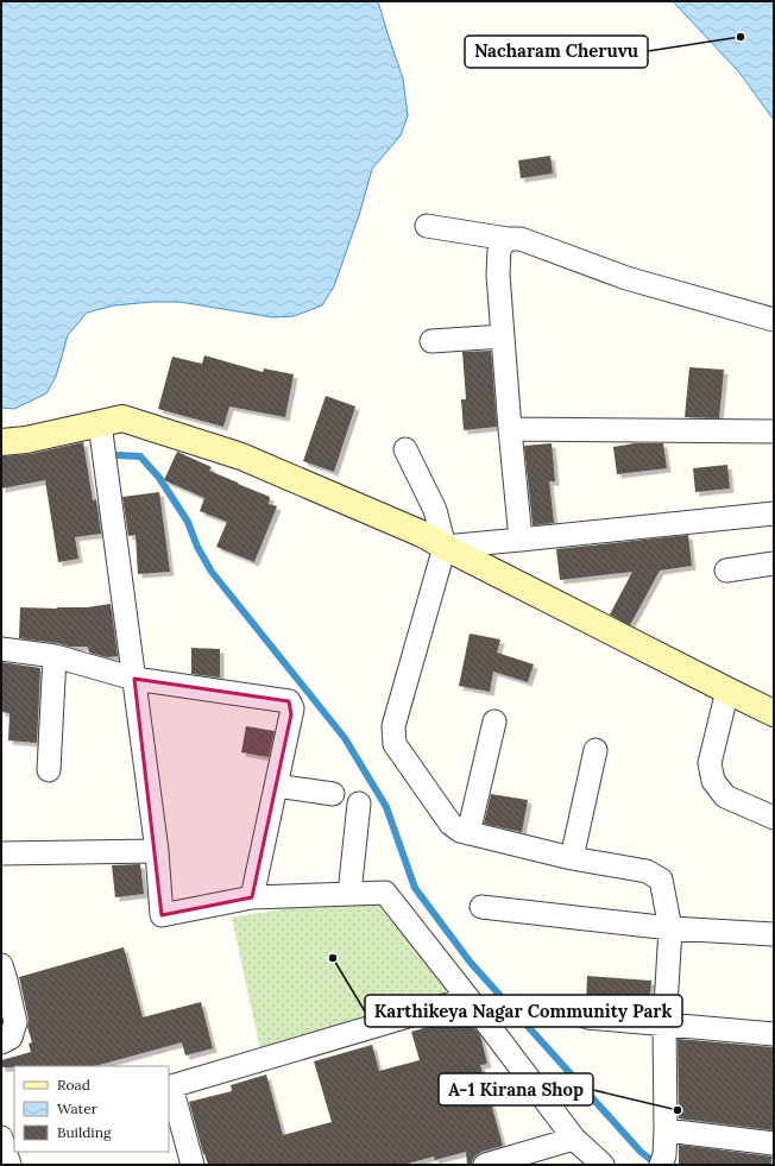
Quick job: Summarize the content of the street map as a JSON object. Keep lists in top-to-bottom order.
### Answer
{
  "places": ["Nacharam Cheruvu", "Karthikeya Nagar Community Park", "A-1 Kirana Shop"],
  "legend": ["Road", "Water", "Building"]
}
